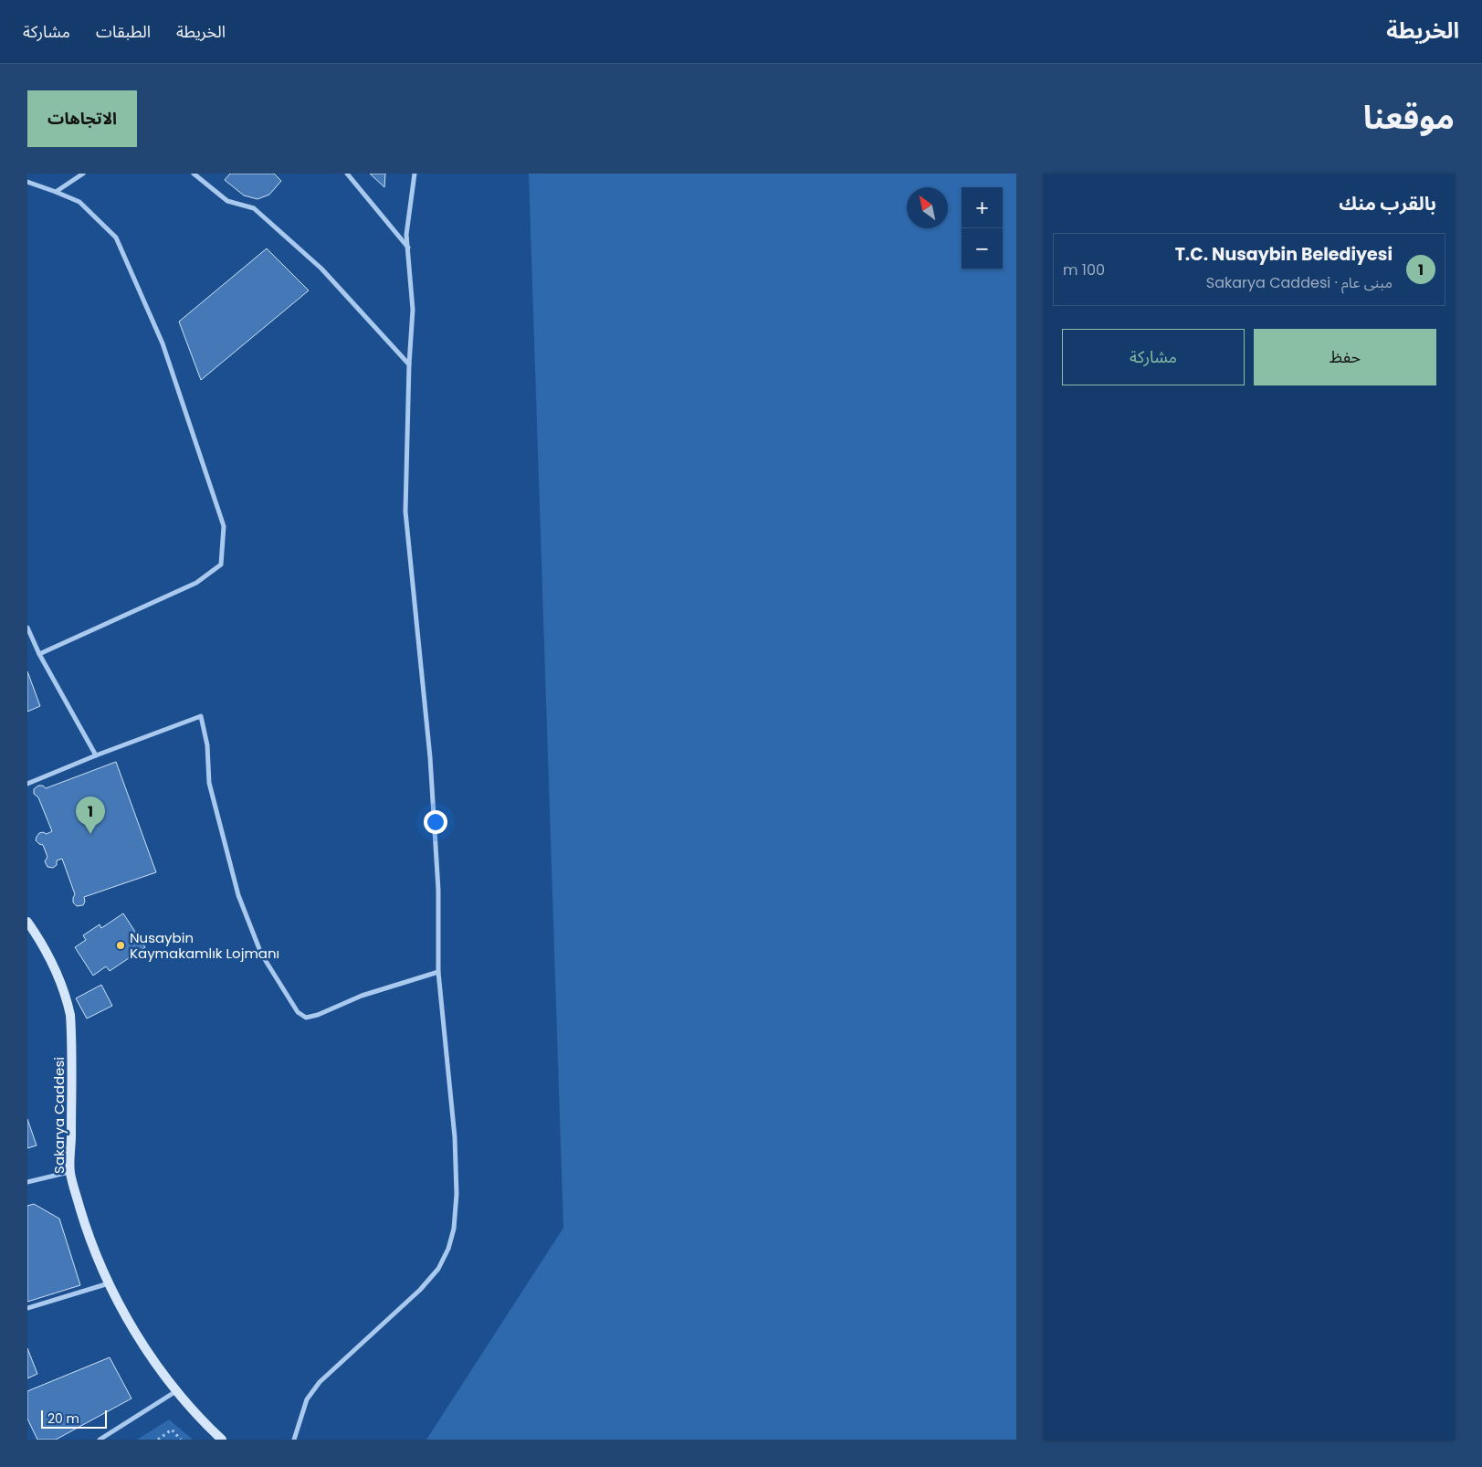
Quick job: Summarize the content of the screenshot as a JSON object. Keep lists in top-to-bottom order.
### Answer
{
  "streets": {
    "street": ["Sakarya Caddesi"]
  },
  "places": ["Nusaybin Kaymakamlık Lojmanı"],
  "scale_bar": "20 m",
  "north": "top left",
  "page": {
    "header": "الخريطة",
    "nav": ["الخريطة", "الطبقات", "مشاركة"],
    "title": "موقعنا",
    "buttons": [
      "الاتجاهات",
      ["حفظ", "مشاركة"]
    ],
    "heading": "بالقرب منك",
    "map_buttons": ["+", "−"],
    "list": [
      {
        "mark": "1",
        "name": "T.C. Nusaybin Belediyesi",
        "note": "مبنى عام · Sakarya Caddesi",
        "value": "100 m"
      }
    ],
    "pins": "1",
    "scale": "20 m"
  }
}
